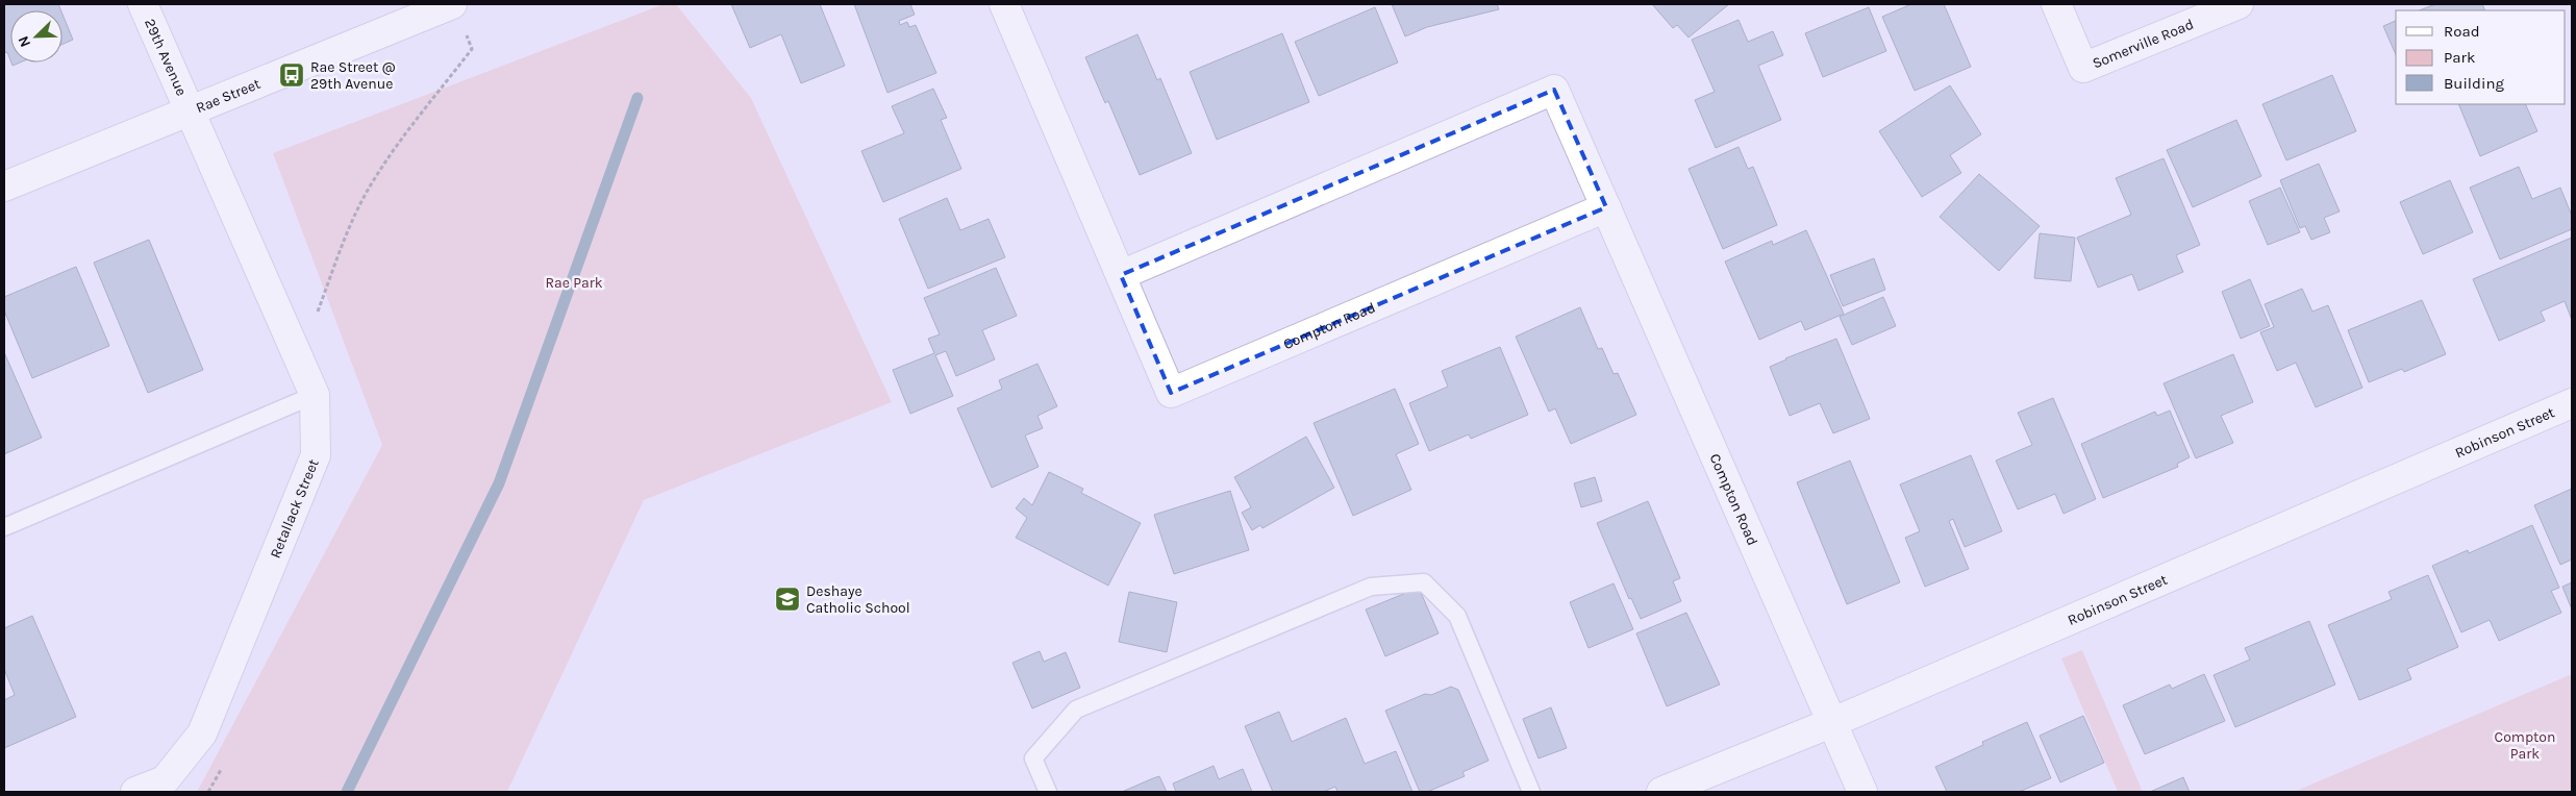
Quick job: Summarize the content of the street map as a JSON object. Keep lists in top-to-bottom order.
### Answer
{
  "streets": {
    "street": [
      "Somerville Road",
      "29th Avenue",
      "Rae Street",
      "Compton Road",
      "Robinson Street",
      "Retallack Street"
    ]
  },
  "crossings": [
    ["29th Avenue", "Rae Street"],
    ["29th Avenue", "Retallack Street"],
    ["Rae Street", "Retallack Street"],
    ["Compton Road", "Robinson Street"]
  ],
  "parks": ["Rae Park", "Compton Park"],
  "places": {
    "bus stop": ["Rae Street @ 29th Avenue"],
    "school or university": ["Deshaye Catholic School"]
  },
  "legend": ["Road", "Park", "Building"],
  "north": "bottom left"
}
